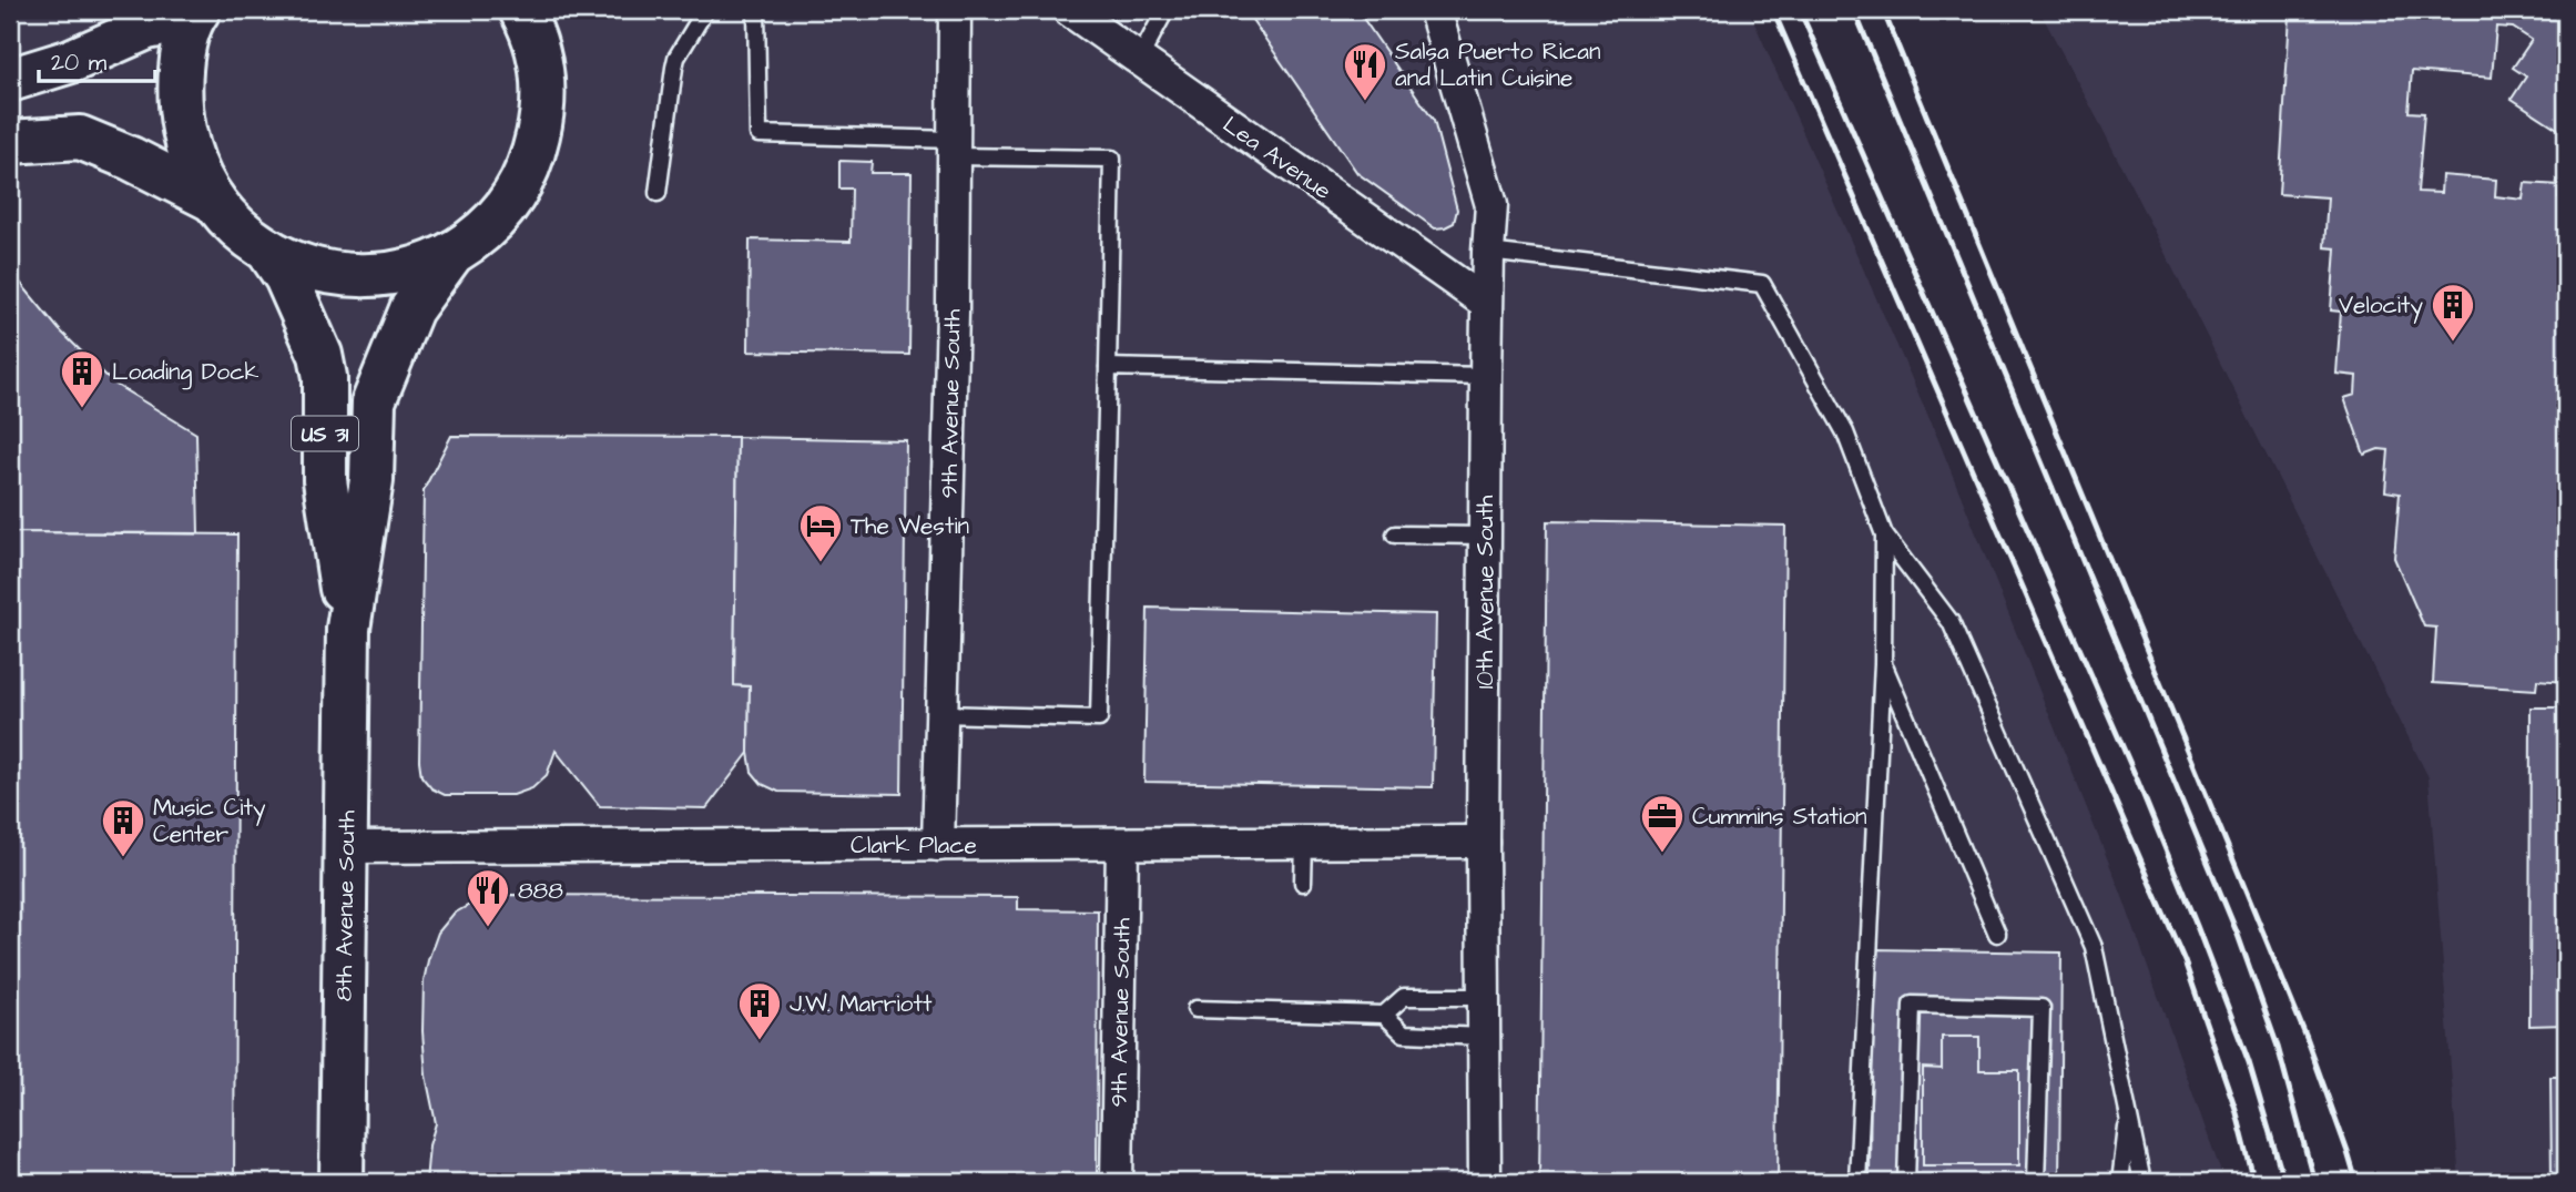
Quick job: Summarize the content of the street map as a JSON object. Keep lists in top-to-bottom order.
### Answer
{
  "streets": {
    "main road": ["US 31", "8th Avenue South"],
    "street": [
      "Lea Avenue",
      "9th Avenue South",
      "10th Avenue South",
      "Clark Place"
    ]
  },
  "crossings": [
    ["Lea Avenue", "10th Avenue South"],
    ["9th Avenue South", "Clark Place"],
    ["US 31", "8th Avenue South"],
    ["10th Avenue South", "Clark Place"],
    ["Clark Place", "8th Avenue South"]
  ],
  "places": {
    "restaurant": ["Salsa Puerto Rican and Latin Cuisine", "888"],
    "building": [
      "Velocity",
      "Loading Dock",
      "Music City Center",
      "J.W. Marriott"
    ],
    "hotel": ["The Westin"],
    "office": ["Cummins Station"]
  },
  "scale_bar": "20 m"
}
